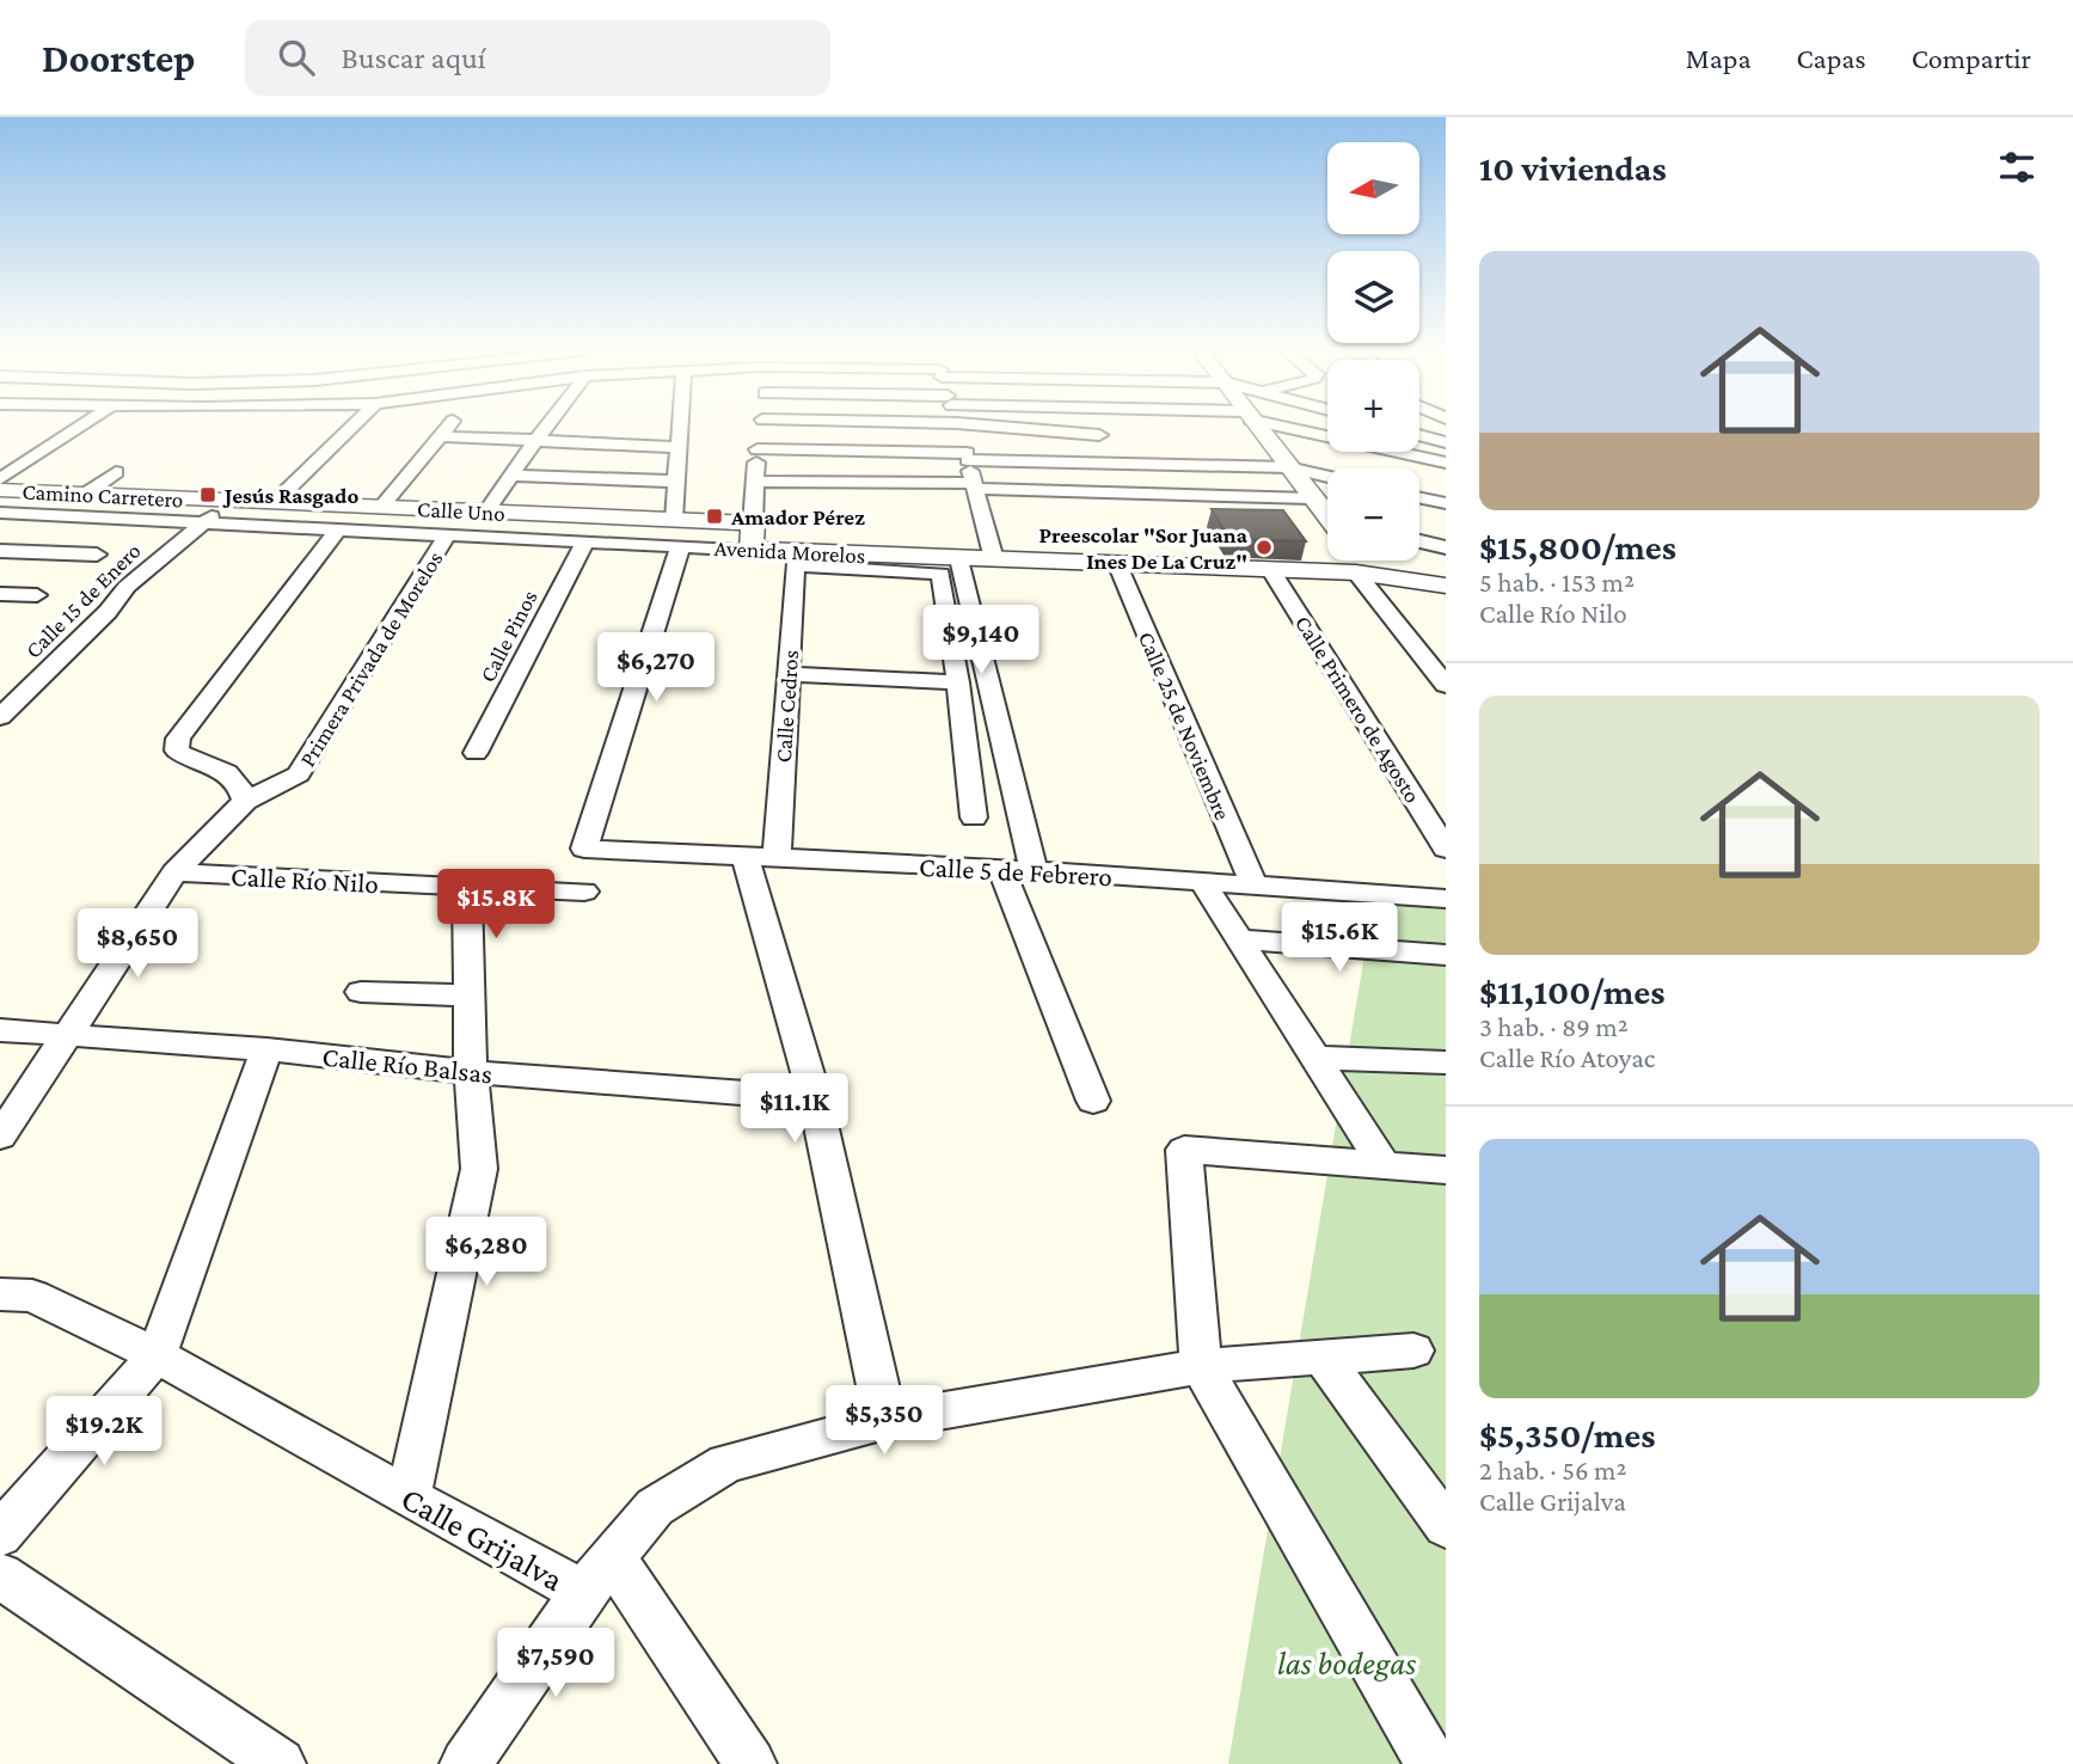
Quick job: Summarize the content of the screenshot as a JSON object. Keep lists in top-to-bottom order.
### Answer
{
  "streets": {
    "street": [
      "Camino Carretero",
      "Calle Uno",
      "Avenida Morelos",
      "Calle 15 de Enero",
      "Calle Pinos",
      "Primera Privada de Morelos",
      "Calle Cedros",
      "Calle Primero de Agosto",
      "Calle 25 de Noviembre",
      "Calle 5 de Febrero",
      "Calle Río Nilo",
      "Calle Río Balsas",
      "Calle Grijalva"
    ]
  },
  "crossings": [
    ["Camino Carretero", "Avenida Morelos"],
    ["Camino Carretero", "Calle 15 de Enero"],
    ["Calle Uno", "Calle 15 de Enero"],
    ["Avenida Morelos", "Calle 15 de Enero"],
    ["Avenida Morelos", "Calle Pinos"],
    ["Avenida Morelos", "Primera Privada de Morelos"],
    ["Avenida Morelos", "Calle Cedros"],
    ["Avenida Morelos", "Calle Primero de Agosto"],
    ["Avenida Morelos", "Calle 25 de Noviembre"],
    ["Avenida Morelos", "Calle 5 de Febrero"],
    ["Primera Privada de Morelos", "Calle Río Nilo"],
    ["Primera Privada de Morelos", "Calle Río Balsas"],
    ["Calle Cedros", "Calle 5 de Febrero"],
    ["Calle Cedros", "Calle Río Balsas"],
    ["Calle 25 de Noviembre", "Calle 5 de Febrero"]
  ],
  "parks": ["las bodegas"],
  "places": {
    "transit": ["Jesús Rasgado", "Amador Pérez"],
    "other": ["Preescolar \"Sor Juana Ines De La Cruz\""]
  },
  "north": "left",
  "page": {
    "header": "Doorstep",
    "search": "Buscar aquí",
    "nav": ["Mapa", "Capas", "Compartir"],
    "heading": "10 viviendas",
    "map_buttons": ["+", "−"],
    "list": [
      {
        "name": "$15,800/mes",
        "note": "5 hab. · 153 m² · Calle Río Nilo"
      },
      {
        "name": "$11,100/mes",
        "note": "3 hab. · 89 m² · Calle Río Atoyac"
      },
      {
        "name": "$5,350/mes",
        "note": "2 hab. · 56 m² · Calle Grijalva"
      }
    ],
    "price": [
      "$9,140",
      "$6,270",
      "$15.8K",
      "$15.6K",
      "$8,650",
      "$11.1K",
      "$6,280",
      "$5,350",
      "$19.2K",
      "$7,590"
    ]
  }
}
